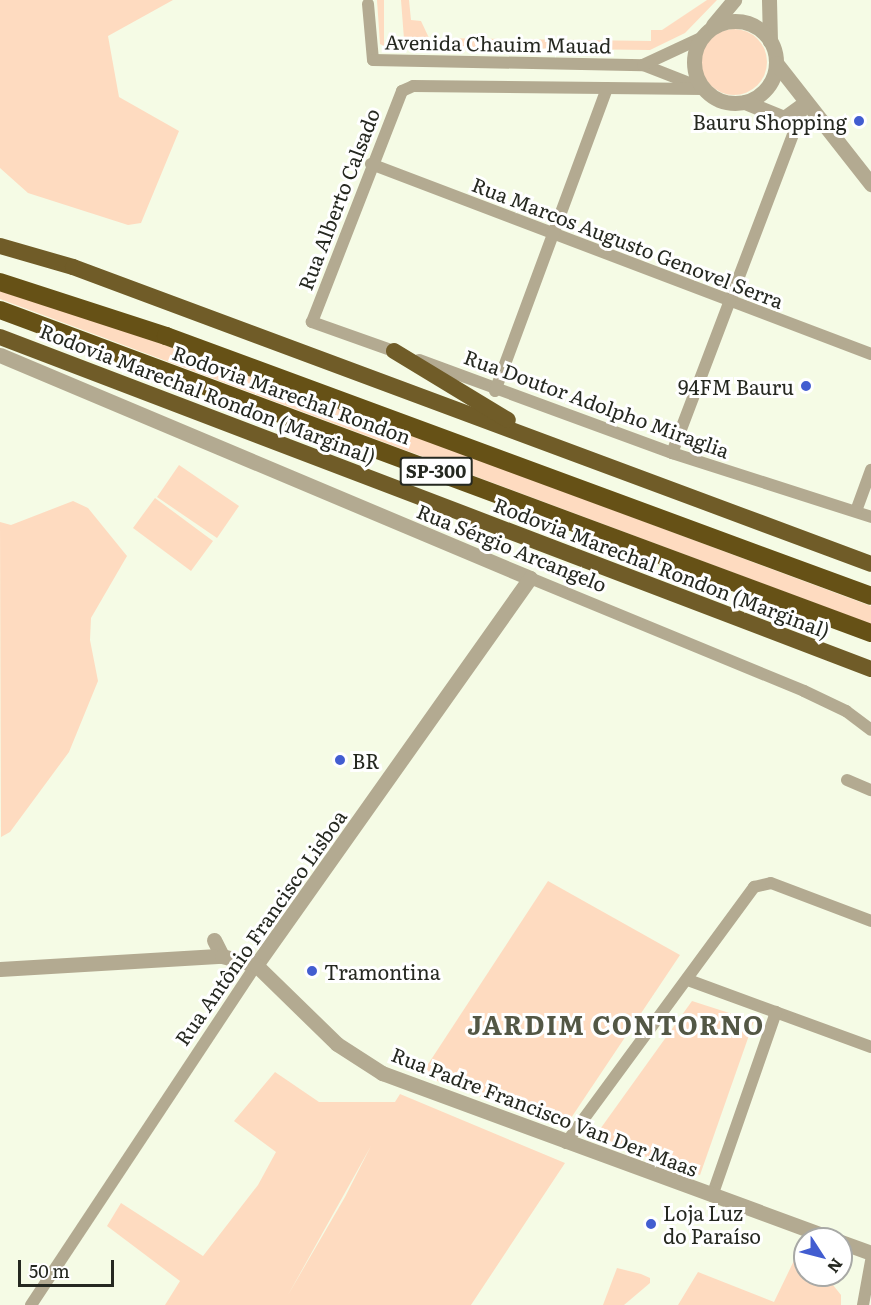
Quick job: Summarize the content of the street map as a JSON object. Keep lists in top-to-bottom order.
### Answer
{
  "streets": {
    "highway": ["Rodovia Marechal Rondon (Marginal)", "Rodovia Marechal Rondon", "SP-300"],
    "street": [
      "Avenida Chauim Mauad",
      "Rua Alberto Calsado",
      "Rua Marcos Augusto Genovel Serra",
      "Rua Doutor Adolpho Miraglia",
      "Rua Sérgio Arcangelo",
      "Rua Antônio Francisco Lisboa",
      "Rua Padre Francisco Van Der Maas"
    ]
  },
  "crossings": [
    ["Rua Alberto Calsado", "Rua Marcos Augusto Genovel Serra"],
    ["Rua Alberto Calsado", "Rua Doutor Adolpho Miraglia"],
    ["Rua Sérgio Arcangelo", "Rua Antônio Francisco Lisboa"],
    ["Rua Antônio Francisco Lisboa", "Rua Padre Francisco Van Der Maas"]
  ],
  "districts": ["JARDIM CONTORNO"],
  "places": [
    "Bauru Shopping",
    "94FM Bauru",
    "BR",
    "Tramontina",
    "Loja Luz do Paraíso"
  ],
  "scale_bar": "50 m",
  "north": "bottom right"
}
